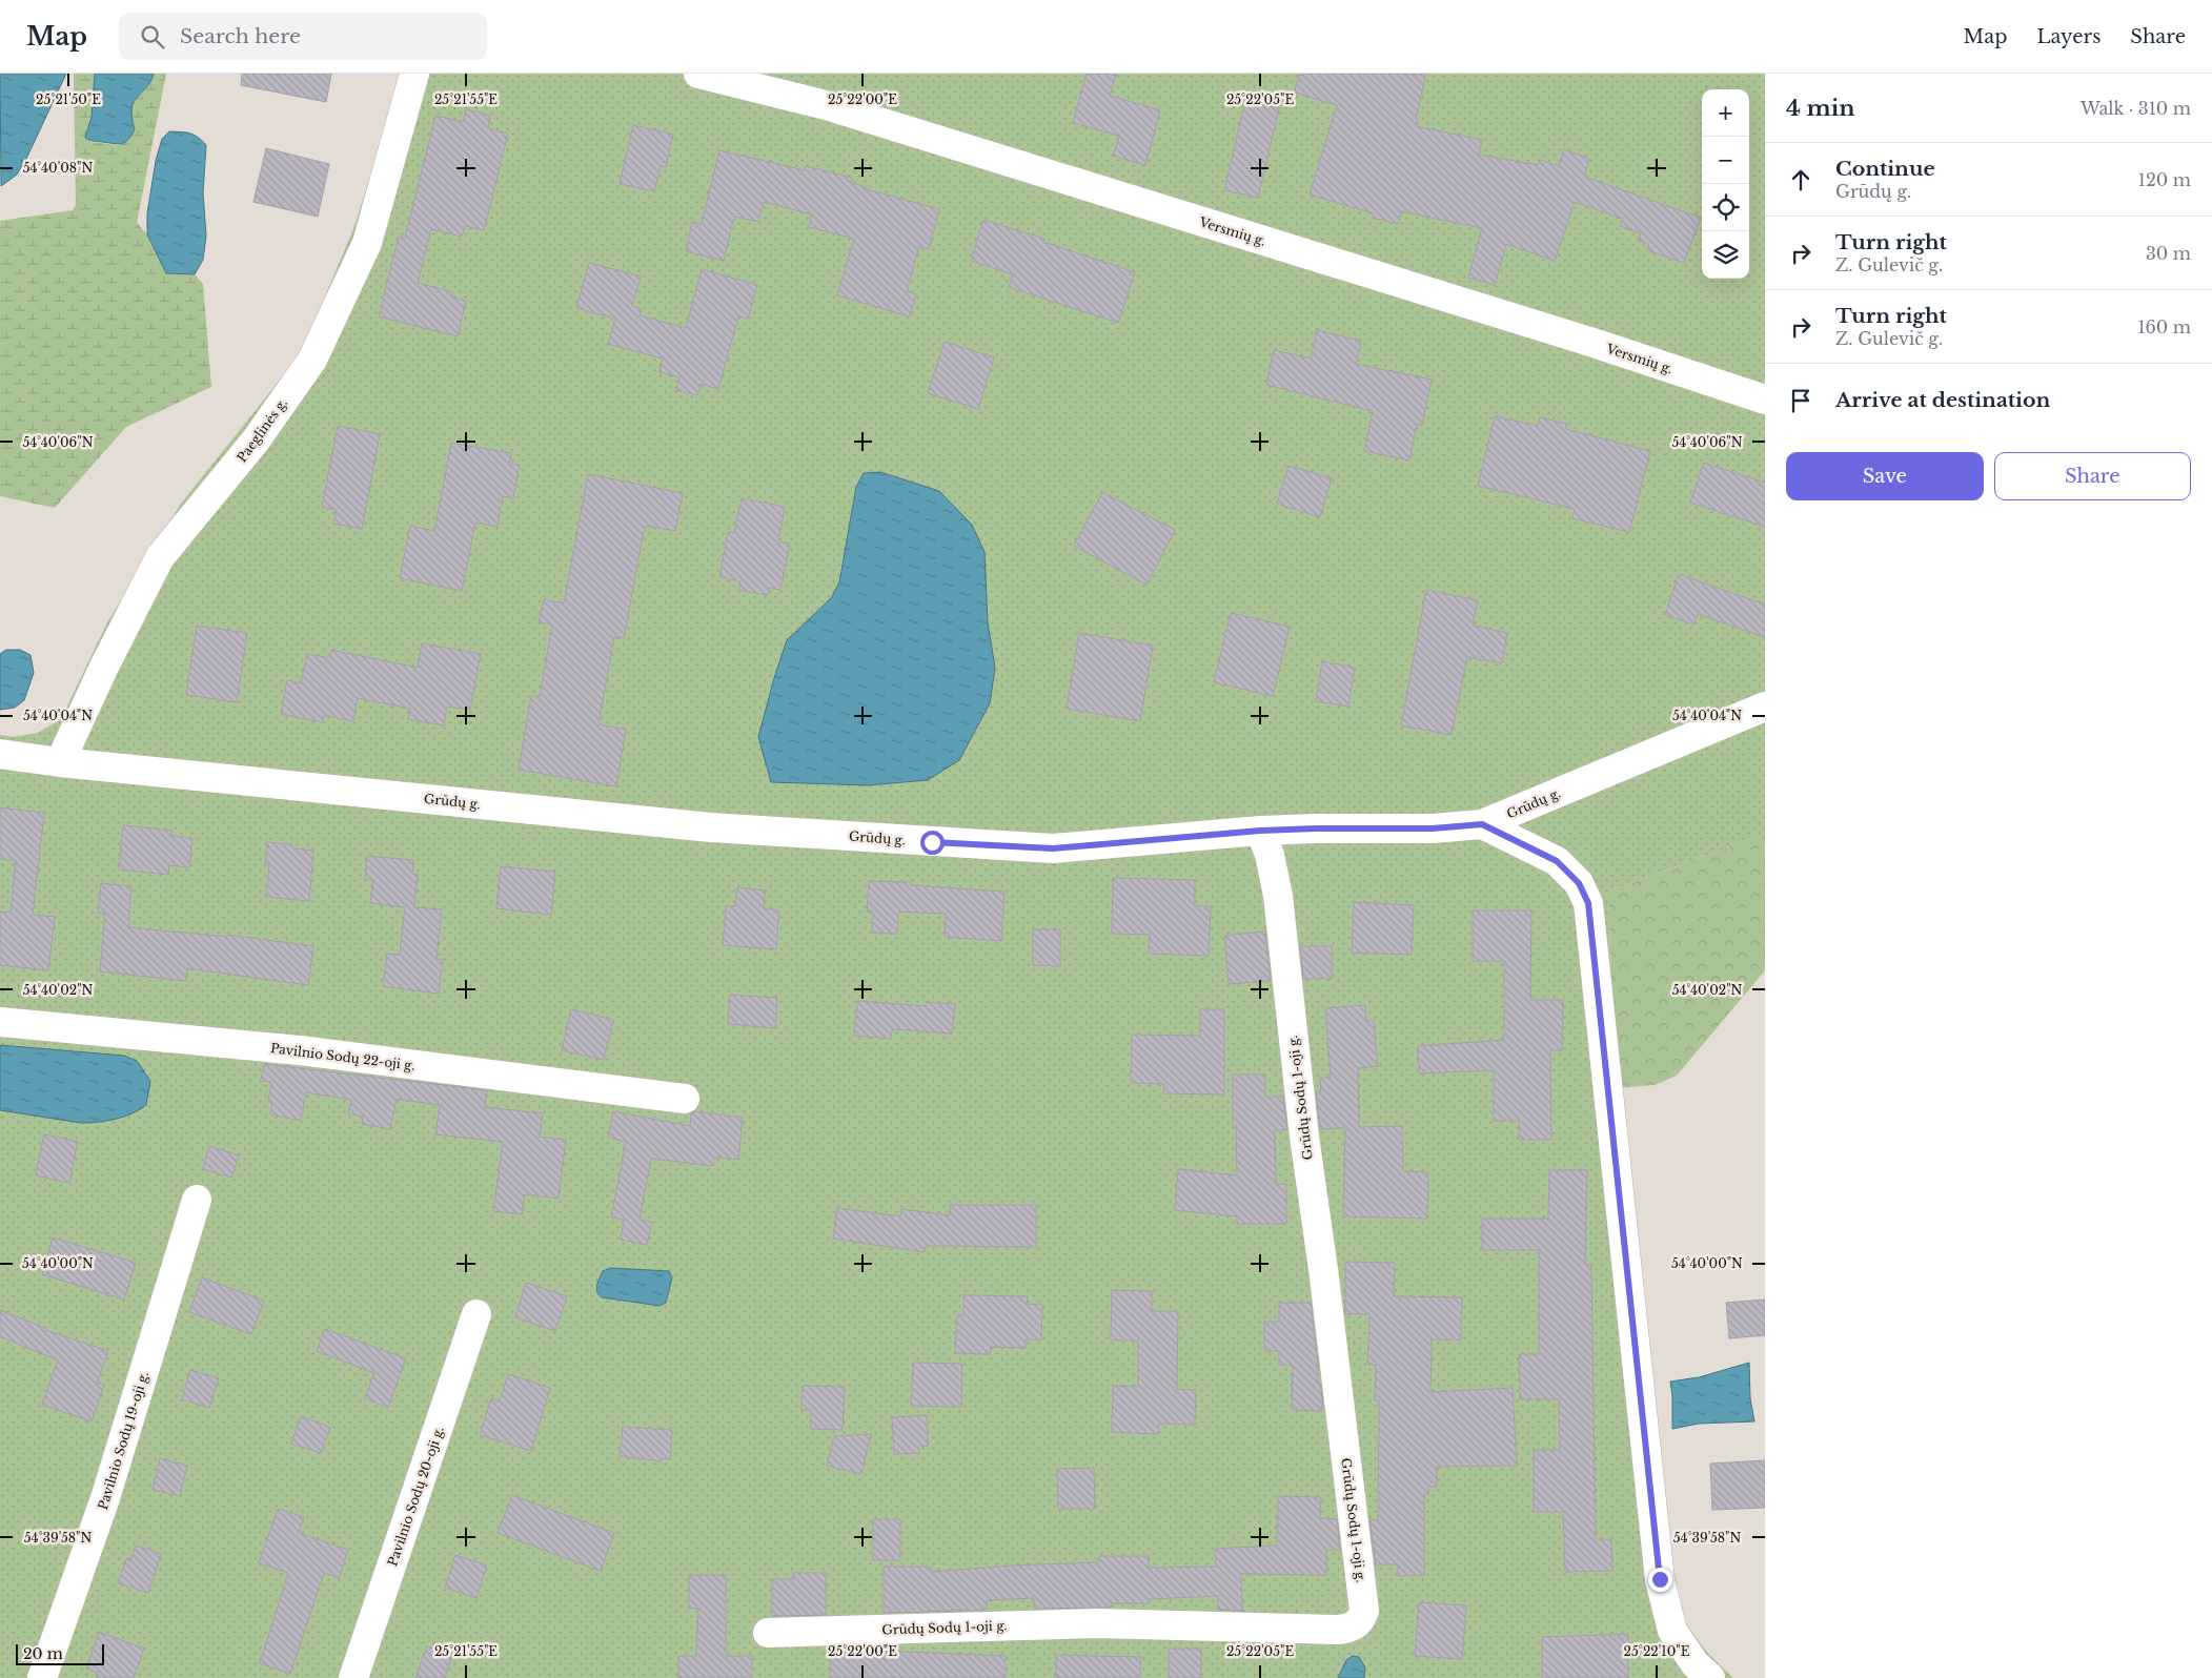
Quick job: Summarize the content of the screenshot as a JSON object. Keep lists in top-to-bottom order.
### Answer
{
  "streets": {
    "street": [
      "Versmių g.",
      "Paeglinės g.",
      "Grūdų g.",
      "Pavilnio Sodų 22-oji g.",
      "Grūdų Sodų 1-oji g.",
      "Pavilnio Sodų 19-oji g.",
      "Pavilnio Sodų 20-oji g."
    ]
  },
  "crossings": [
    ["Paeglinės g.", "Grūdų g."],
    ["Grūdų g.", "Grūdų Sodų 1-oji g."]
  ],
  "scale_bar": "20 m",
  "page": {
    "header": "Map",
    "search": "Search here",
    "nav": ["Map", "Layers", "Share"],
    "heading": ["4 min", "Walk · 310 m"],
    "map_buttons": ["+", "−"],
    "list": [
      ["Continue", "Grūdų g.", "120 m"],
      ["Turn right", "Z. Gulevič g.", "30 m"],
      ["Turn right", "Z. Gulevič g.", "160 m"],
      "Arrive at destination"
    ],
    "buttons": ["Save", "Share"],
    "scale": "20 m"
  },
  "coordinates": [
    "25°21'50\"E",
    "25°21'55\"E",
    "25°22'00\"E",
    "25°22'05\"E",
    "54°40'08\"N",
    "54°40'06\"N",
    "54°40'04\"N",
    "54°40'02\"N",
    "54°40'00\"N",
    "54°39'58\"N",
    "25°22'10\"E"
  ]
}
